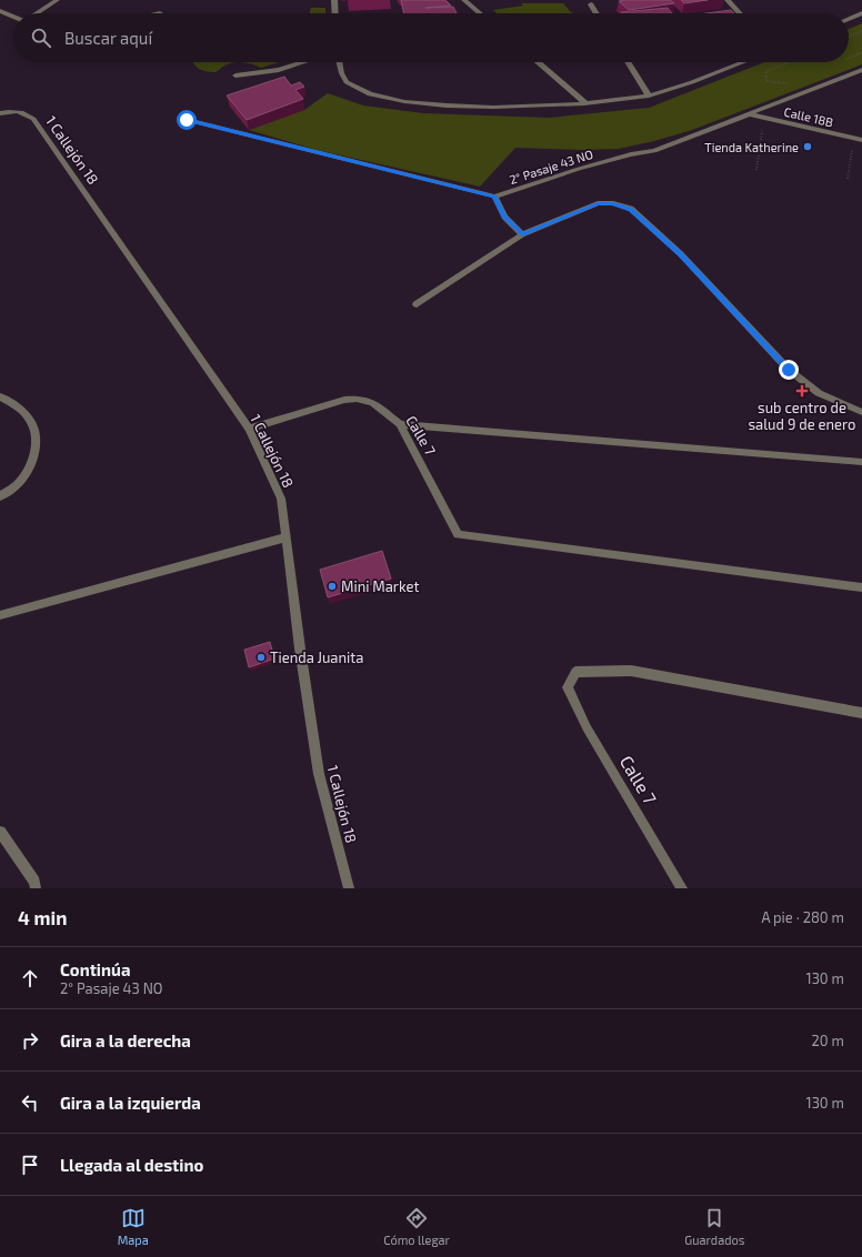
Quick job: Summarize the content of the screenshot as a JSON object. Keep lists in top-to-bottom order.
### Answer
{
  "streets": {
    "street": [
      "Calle 18B",
      "1 Callejón 18",
      "2° Pasaje 43 NO",
      "Calle 7"
    ]
  },
  "crossings": [
    ["Calle 18B", "2° Pasaje 43 NO"],
    ["1 Callejón 18", "Calle 7"]
  ],
  "places": {
    "other": ["Tienda Katherine", "Mini Market", "Tienda Juanita"],
    "health": ["sub centro de salud 9 de enero"]
  },
  "page": {
    "search": "Buscar aquí",
    "heading": ["4 min", "A pie · 280 m"],
    "list": [
      ["Continúa", "2° Pasaje 43 NO", "130 m"],
      ["Gira a la derecha", "20 m"],
      ["Gira a la izquierda", "130 m"],
      "Llegada al destino"
    ],
    "nav": ["Mapa", "Cómo llegar", "Guardados"]
  }
}
